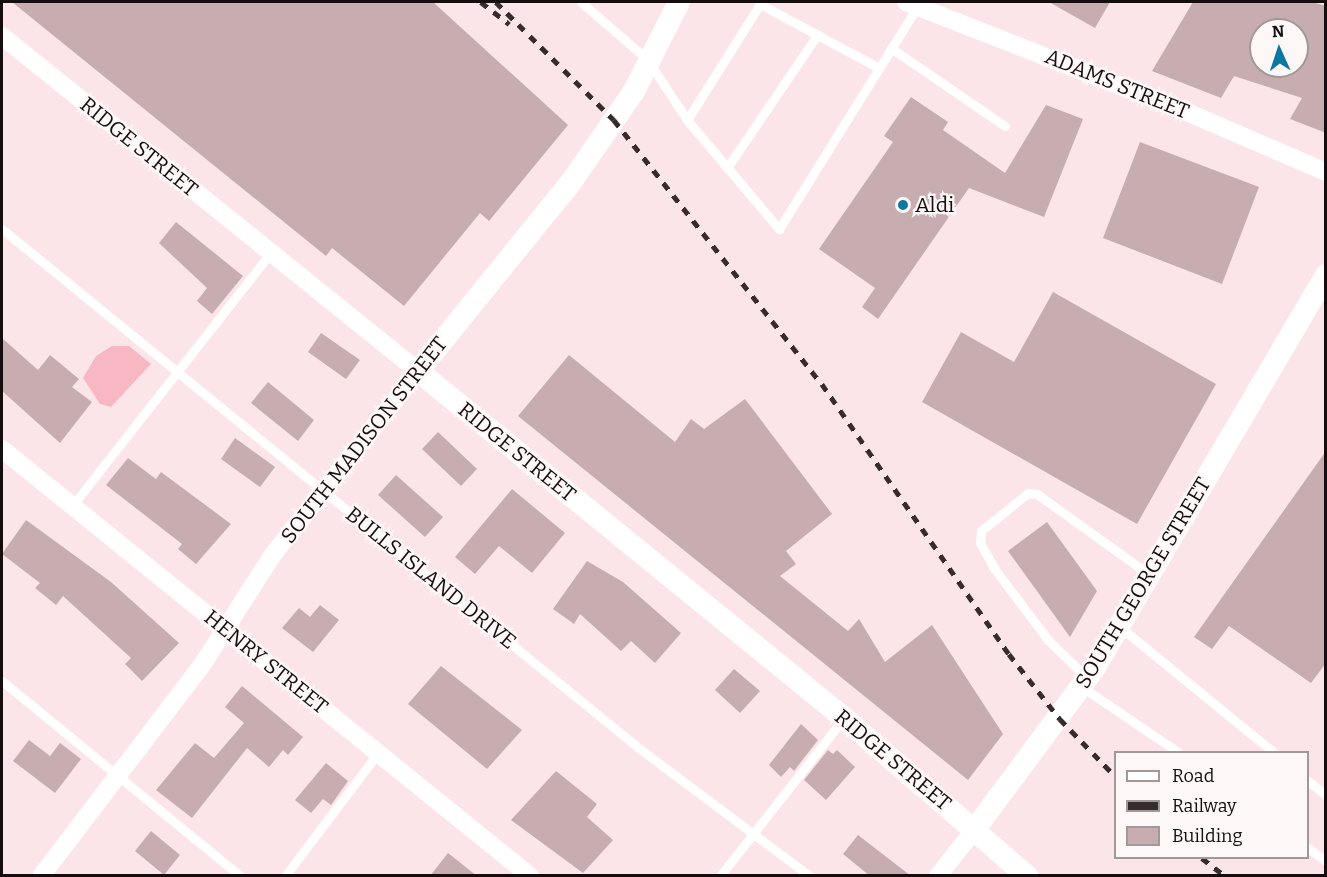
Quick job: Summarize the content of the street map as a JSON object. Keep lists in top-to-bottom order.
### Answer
{
  "streets": {
    "street": [
      "ADAMS STREET",
      "RIDGE STREET",
      "SOUTH MADISON STREET",
      "SOUTH GEORGE STREET",
      "HENRY STREET"
    ],
    "lane": ["BULLS ISLAND DRIVE"]
  },
  "crossings": [
    ["RIDGE STREET", "SOUTH MADISON STREET"],
    ["RIDGE STREET", "SOUTH GEORGE STREET"],
    ["SOUTH MADISON STREET", "BULLS ISLAND DRIVE"],
    ["SOUTH MADISON STREET", "HENRY STREET"]
  ],
  "places": ["Aldi"],
  "legend": ["Road", "Railway", "Building"],
  "north": "top"
}
